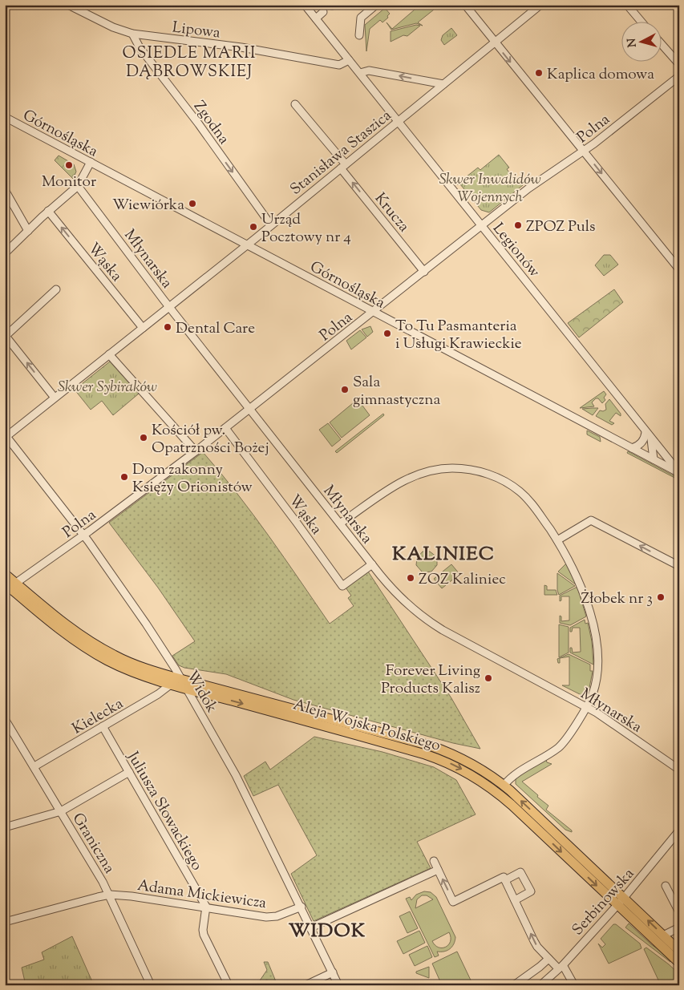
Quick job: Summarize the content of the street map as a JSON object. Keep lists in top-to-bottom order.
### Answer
{
  "streets": {
    "main road": ["Aleja Wojska Polskiego"],
    "street": [
      "Lipowa",
      "Zgodna",
      "Polna",
      "Górnośląska",
      "Stanisława Staszica",
      "Krucza",
      "Legionów",
      "Młynarska",
      "Wąska",
      "Widok",
      "Kielecka",
      "Juliusza Słowackiego",
      "Graniczna",
      "Adama Mickiewicza",
      "Serbinowska"
    ]
  },
  "crossings": [
    ["Lipowa", "Zgodna"],
    ["Lipowa", "Legionów"],
    ["Zgodna", "Stanisława Staszica"],
    ["Polna", "Górnośląska"],
    ["Polna", "Krucza"],
    ["Polna", "Legionów"],
    ["Polna", "Młynarska"],
    ["Polna", "Wąska"],
    ["Polna", "Widok"],
    ["Polna", "Aleja Wojska Polskiego"],
    ["Górnośląska", "Stanisława Staszica"],
    ["Górnośląska", "Legionów"],
    ["Stanisława Staszica", "Krucza"],
    ["Stanisława Staszica", "Legionów"],
    ["Stanisława Staszica", "Młynarska"],
    ["Stanisława Staszica", "Wąska"],
    ["Stanisława Staszica", "Widok"],
    ["Młynarska", "Wąska"],
    ["Widok", "Aleja Wojska Polskiego"],
    ["Widok", "Adama Mickiewicza"],
    ["Kielecka", "Aleja Wojska Polskiego"],
    ["Kielecka", "Juliusza Słowackiego"],
    ["Kielecka", "Graniczna"],
    ["Aleja Wojska Polskiego", "Serbinowska"],
    ["Juliusza Słowackiego", "Adama Mickiewicza"],
    ["Graniczna", "Adama Mickiewicza"]
  ],
  "one_way": ["Zgodna", "Krucza", "Wąska"],
  "districts": ["OSIEDLE MARII DĄBROWSKIEJ", "KALINIEC", "WIDOK"],
  "parks": ["Skwer Inwalidów Wojennych", "Skwer Sybiraków"],
  "places": [
    "Kaplica domowa",
    "Monitor",
    "Wiewiórka",
    "ZPOZ Puls",
    "Urząd Pocztowy nr 4",
    "Dental Care",
    "To Tu Pasmanteria i Usługi Krawieckie",
    "Sala gimnastyczna",
    "Kościół pw. Opatrzności Bożej",
    "Dom zakonny Księży Orionistów",
    "ZOZ Kaliniec",
    "Żłobek nr 3",
    "Forever Living Products Kalisz"
  ],
  "north": "left"
}
